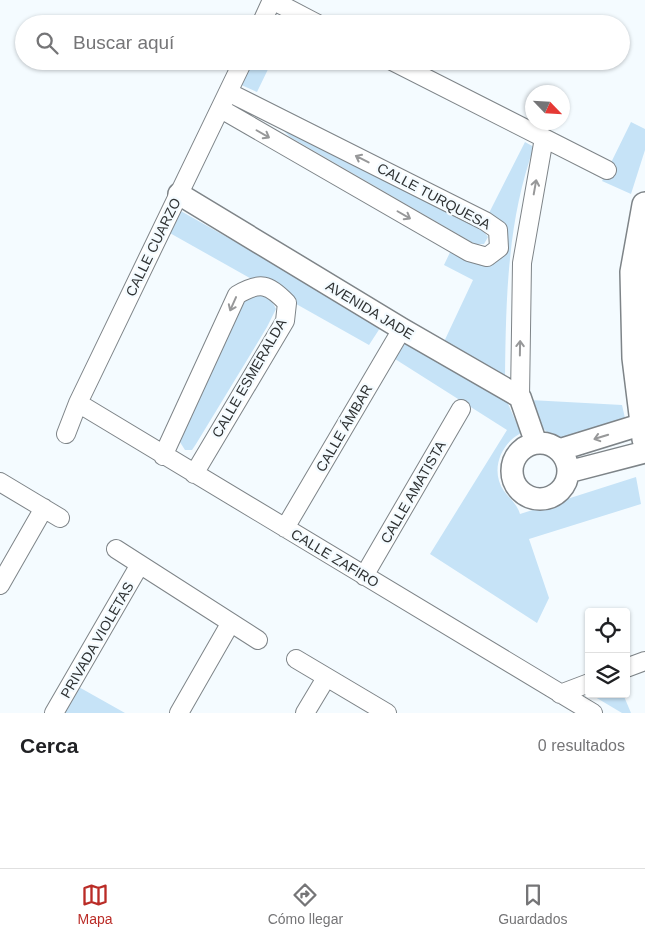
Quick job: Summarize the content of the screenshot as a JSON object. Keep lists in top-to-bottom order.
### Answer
{
  "streets": {
    "street": [
      "CALLE TURQUESA",
      "CALLE CUARZO",
      "AVENIDA JADE",
      "CALLE ESMERALDA",
      "CALLE ÁMBAR",
      "CALLE AMATISTA",
      "CALLE ZAFIRO",
      "PRIVADA VIOLETAS"
    ]
  },
  "crossings": [
    ["CALLE TURQUESA", "CALLE CUARZO"],
    ["CALLE CUARZO", "AVENIDA JADE"],
    ["CALLE CUARZO", "CALLE ZAFIRO"],
    ["AVENIDA JADE", "CALLE ÁMBAR"],
    ["CALLE ESMERALDA", "CALLE ZAFIRO"],
    ["CALLE ÁMBAR", "CALLE ZAFIRO"],
    ["CALLE AMATISTA", "CALLE ZAFIRO"]
  ],
  "north": "bottom right",
  "page": {
    "search": "Buscar aquí",
    "heading": ["Cerca", "0 resultados"],
    "nav": ["Mapa", "Cómo llegar", "Guardados"]
  }
}
